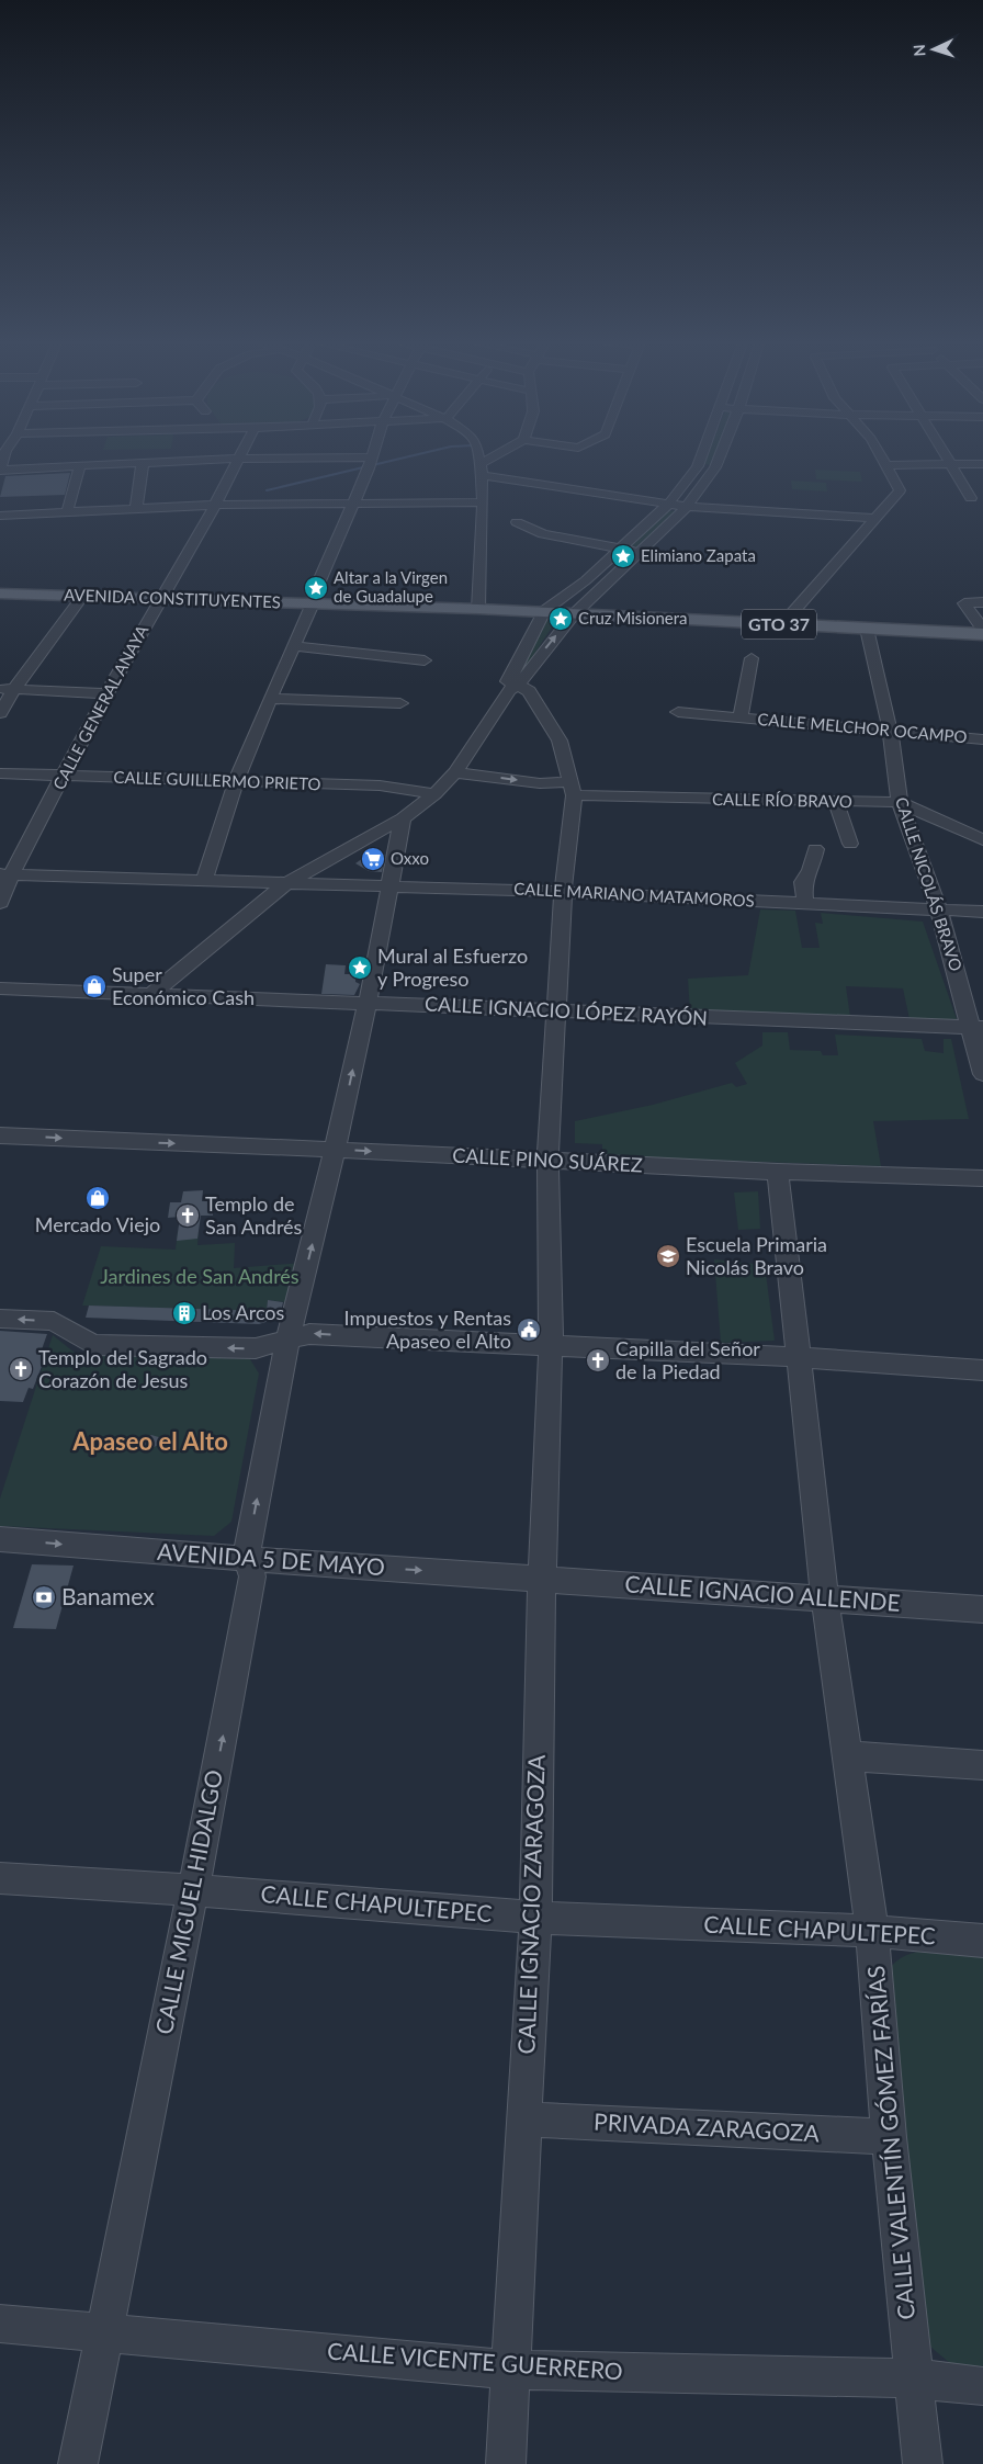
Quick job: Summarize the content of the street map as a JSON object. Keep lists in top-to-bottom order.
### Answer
{
  "streets": {
    "main road": ["AVENIDA CONSTITUYENTES", "GTO 37"],
    "street": [
      "CALLE GENERAL ANAYA",
      "CALLE MELCHOR OCAMPO",
      "CALLE GUILLERMO PRIETO",
      "CALLE RÍO BRAVO",
      "CALLE NICOLÁS BRAVO",
      "CALLE MARIANO MATAMOROS",
      "CALLE IGNACIO LÓPEZ RAYÓN",
      "CALLE PINO SUÁREZ",
      "AVENIDA 5 DE MAYO",
      "CALLE IGNACIO ALLENDE",
      "CALLE MIGUEL HIDALGO",
      "CALLE CHAPULTEPEC",
      "CALLE IGNACIO ZARAGOZA",
      "PRIVADA ZARAGOZA",
      "CALLE VALENTÍN GÓMEZ FARÍAS",
      "CALLE VICENTE GUERRERO"
    ]
  },
  "crossings": [
    ["AVENIDA CONSTITUYENTES", "GTO 37"],
    ["AVENIDA CONSTITUYENTES", "CALLE GENERAL ANAYA"],
    ["GTO 37", "CALLE NICOLÁS BRAVO"],
    ["CALLE GENERAL ANAYA", "CALLE GUILLERMO PRIETO"],
    ["CALLE GENERAL ANAYA", "CALLE MARIANO MATAMOROS"],
    ["CALLE MELCHOR OCAMPO", "CALLE NICOLÁS BRAVO"],
    ["CALLE RÍO BRAVO", "CALLE NICOLÁS BRAVO"],
    ["CALLE RÍO BRAVO", "CALLE IGNACIO ZARAGOZA"],
    ["CALLE NICOLÁS BRAVO", "CALLE MARIANO MATAMOROS"],
    ["CALLE NICOLÁS BRAVO", "CALLE IGNACIO LÓPEZ RAYÓN"],
    ["CALLE MARIANO MATAMOROS", "CALLE MIGUEL HIDALGO"],
    ["CALLE MARIANO MATAMOROS", "CALLE IGNACIO ZARAGOZA"],
    ["CALLE IGNACIO LÓPEZ RAYÓN", "CALLE MIGUEL HIDALGO"],
    ["CALLE IGNACIO LÓPEZ RAYÓN", "CALLE IGNACIO ZARAGOZA"],
    ["CALLE PINO SUÁREZ", "CALLE MIGUEL HIDALGO"],
    ["CALLE PINO SUÁREZ", "CALLE IGNACIO ZARAGOZA"],
    ["CALLE PINO SUÁREZ", "CALLE VALENTÍN GÓMEZ FARÍAS"],
    ["AVENIDA 5 DE MAYO", "CALLE IGNACIO ALLENDE"],
    ["AVENIDA 5 DE MAYO", "CALLE MIGUEL HIDALGO"],
    ["AVENIDA 5 DE MAYO", "CALLE IGNACIO ZARAGOZA"],
    ["CALLE IGNACIO ALLENDE", "CALLE IGNACIO ZARAGOZA"],
    ["CALLE IGNACIO ALLENDE", "CALLE VALENTÍN GÓMEZ FARÍAS"],
    ["CALLE MIGUEL HIDALGO", "CALLE CHAPULTEPEC"],
    ["CALLE MIGUEL HIDALGO", "CALLE VICENTE GUERRERO"],
    ["CALLE CHAPULTEPEC", "CALLE IGNACIO ZARAGOZA"],
    ["CALLE CHAPULTEPEC", "CALLE VALENTÍN GÓMEZ FARÍAS"],
    ["CALLE IGNACIO ZARAGOZA", "PRIVADA ZARAGOZA"],
    ["CALLE IGNACIO ZARAGOZA", "CALLE VICENTE GUERRERO"],
    ["PRIVADA ZARAGOZA", "CALLE VALENTÍN GÓMEZ FARÍAS"],
    ["CALLE VALENTÍN GÓMEZ FARÍAS", "CALLE VICENTE GUERRERO"]
  ],
  "one_way": ["AVENIDA 5 DE MAYO", "CALLE MIGUEL HIDALGO"],
  "districts": ["Apaseo el Alto"],
  "parks": ["Jardines de San Andrés"],
  "places": {
    "place": [
      "Elimiano Zapata",
      "Altar a la Virgen de Guadalupe",
      "Cruz Misionera",
      "Mural al Esfuerzo y Progreso"
    ],
    "supermarket": ["Oxxo"],
    "shop": ["Super Económico Cash", "Mercado Viejo"],
    "church": ["Templo de San Andrés", "Capilla del Señor de la Piedad", "Templo del Sagrado Corazón de Jesus"],
    "school or university": ["Escuela Primaria Nicolás Bravo"],
    "building": ["Los Arcos"],
    "public building": ["Impuestos y Rentas Apaseo el Alto"],
    "bank": ["Banamex"]
  },
  "north": "left"
}
